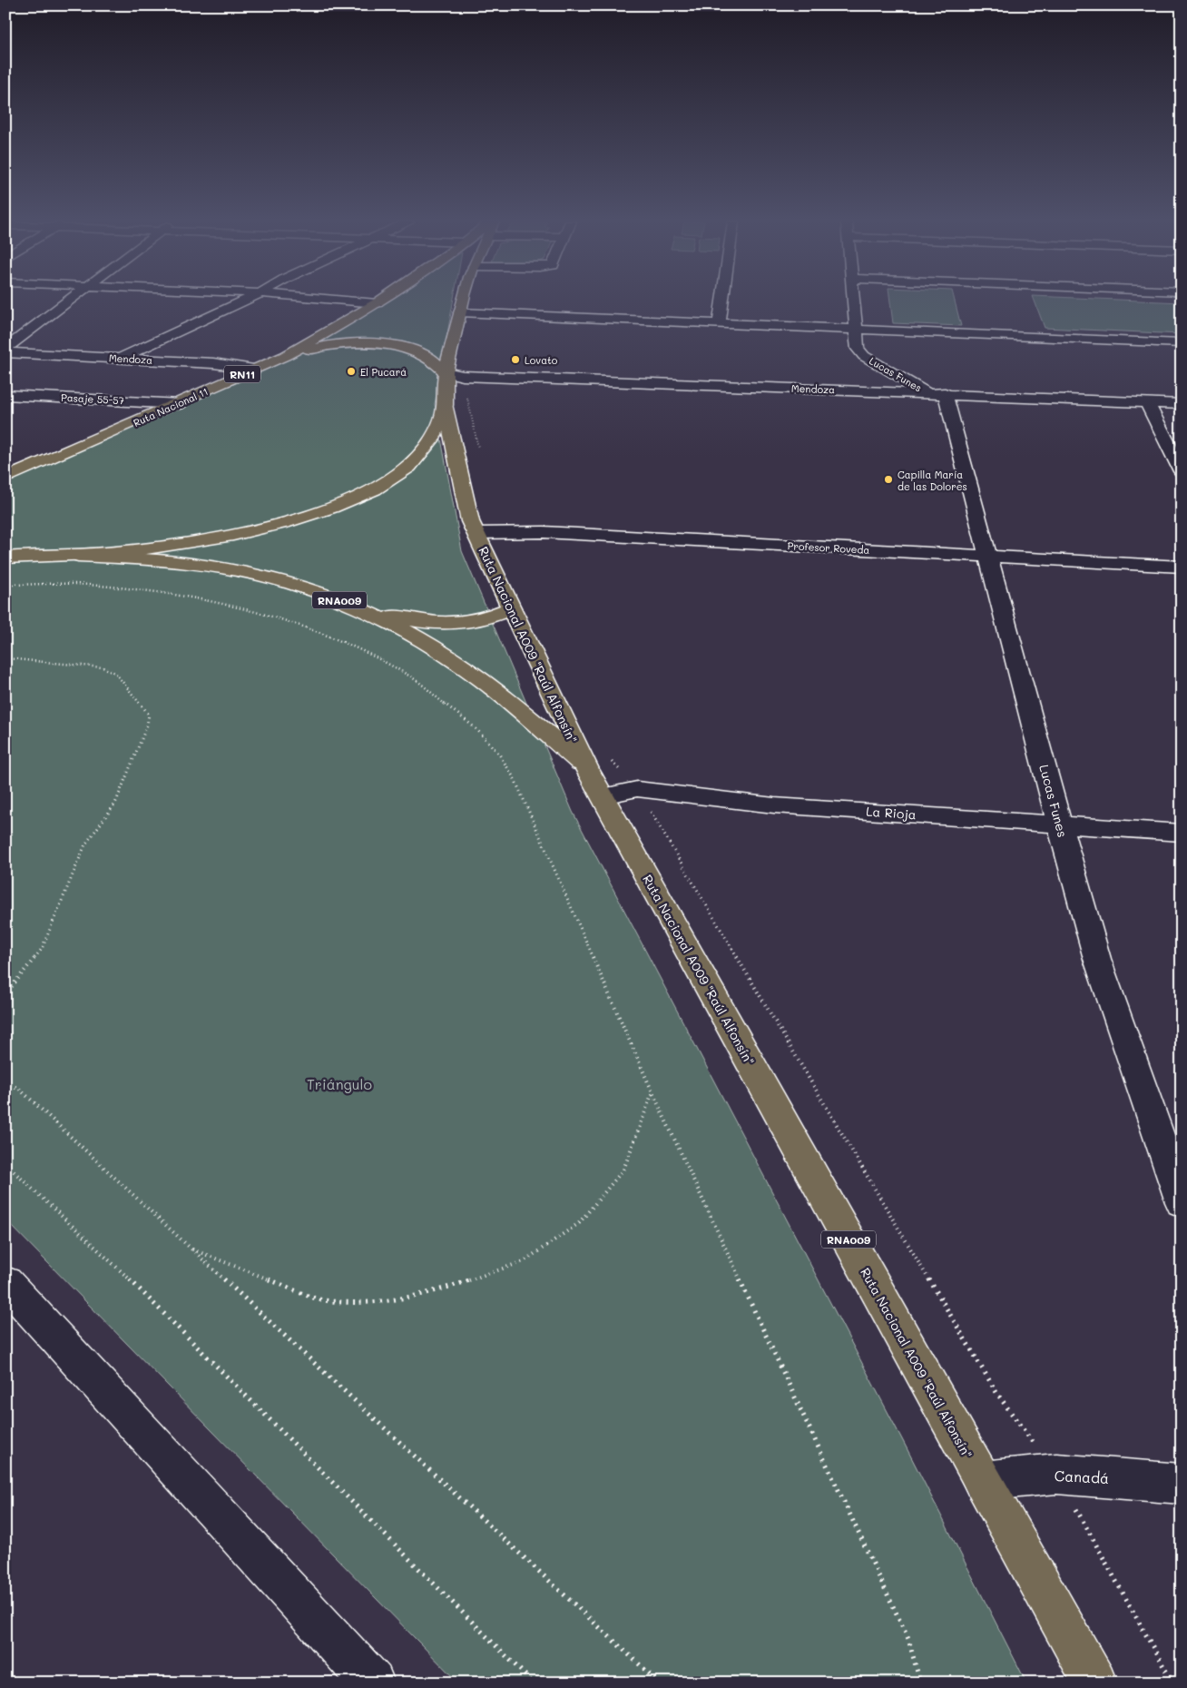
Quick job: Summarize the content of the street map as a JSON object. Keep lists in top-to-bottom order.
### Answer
{
  "streets": {
    "main road": [
      "RN11",
      "Ruta Nacional 11",
      "RNA009",
      "Ruta Nacional A009 \"Raúl Alfonsín\""
    ],
    "street": [
      "Mendoza",
      "Lucas Funes",
      "Pasaje 55-57",
      "Profesor Roveda",
      "La Rioja",
      "Canadá"
    ]
  },
  "crossings": [
    ["Mendoza", "Lucas Funes"],
    ["Mendoza", "Ruta Nacional 11"],
    ["Mendoza", "Ruta Nacional A009 \"Raúl Alfonsín\""],
    ["Lucas Funes", "Profesor Roveda"],
    ["Lucas Funes", "La Rioja"],
    ["Pasaje 55-57", "Ruta Nacional 11"],
    ["Profesor Roveda", "Ruta Nacional A009 \"Raúl Alfonsín\""],
    ["RNA009", "Ruta Nacional A009 \"Raúl Alfonsín\""],
    ["RNA009", "La Rioja"],
    ["Ruta Nacional A009 \"Raúl Alfonsín\"", "La Rioja"],
    ["Ruta Nacional A009 \"Raúl Alfonsín\"", "Canadá"]
  ],
  "parks": ["Triángulo"],
  "places": ["Lovato", "El Pucará", "Capilla María de las Dolores"]
}
